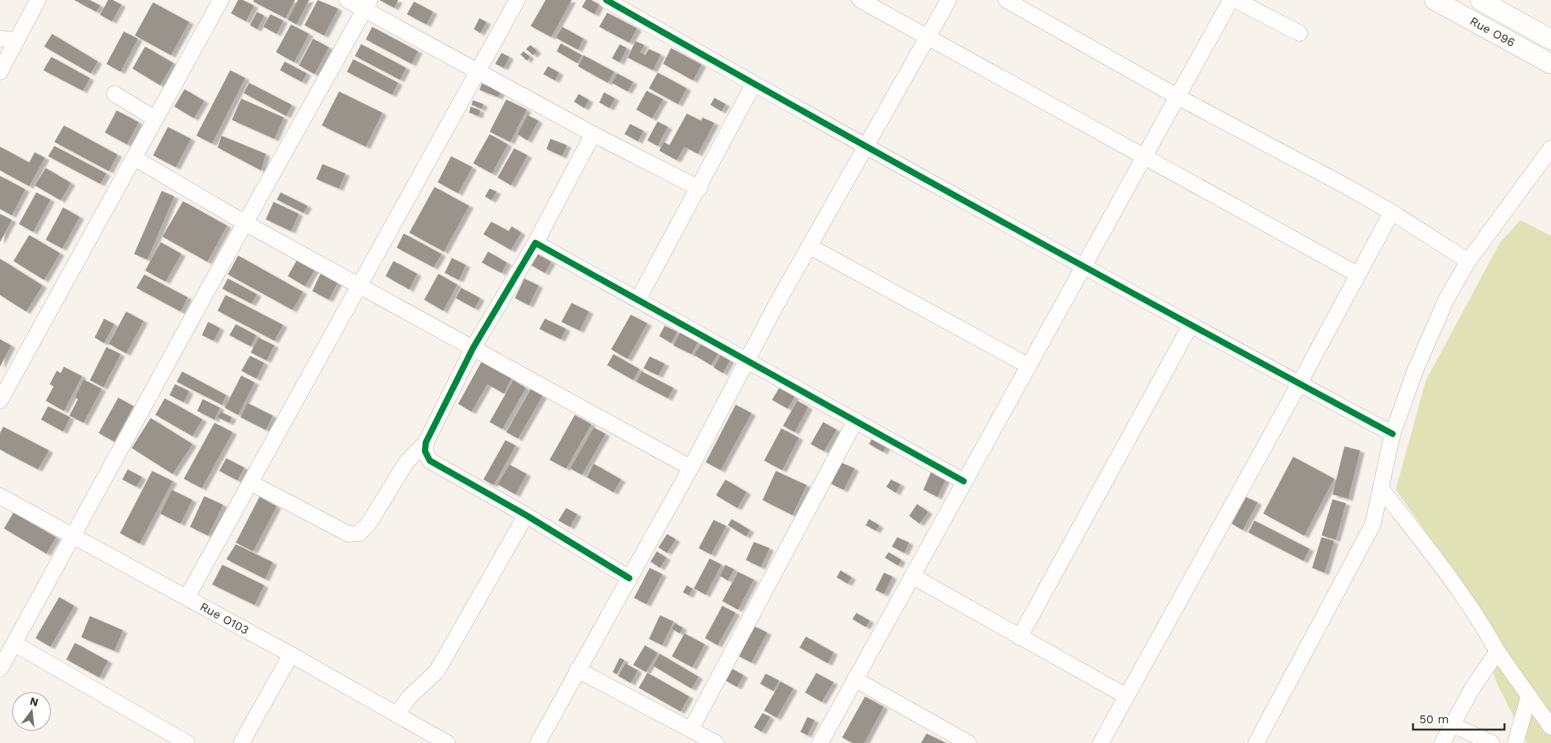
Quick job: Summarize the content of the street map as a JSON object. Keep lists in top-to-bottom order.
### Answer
{
  "streets": {
    "main road": ["Rue O96"],
    "street": ["Rue O103"]
  },
  "scale_bar": "50 m",
  "north": "top"
}
